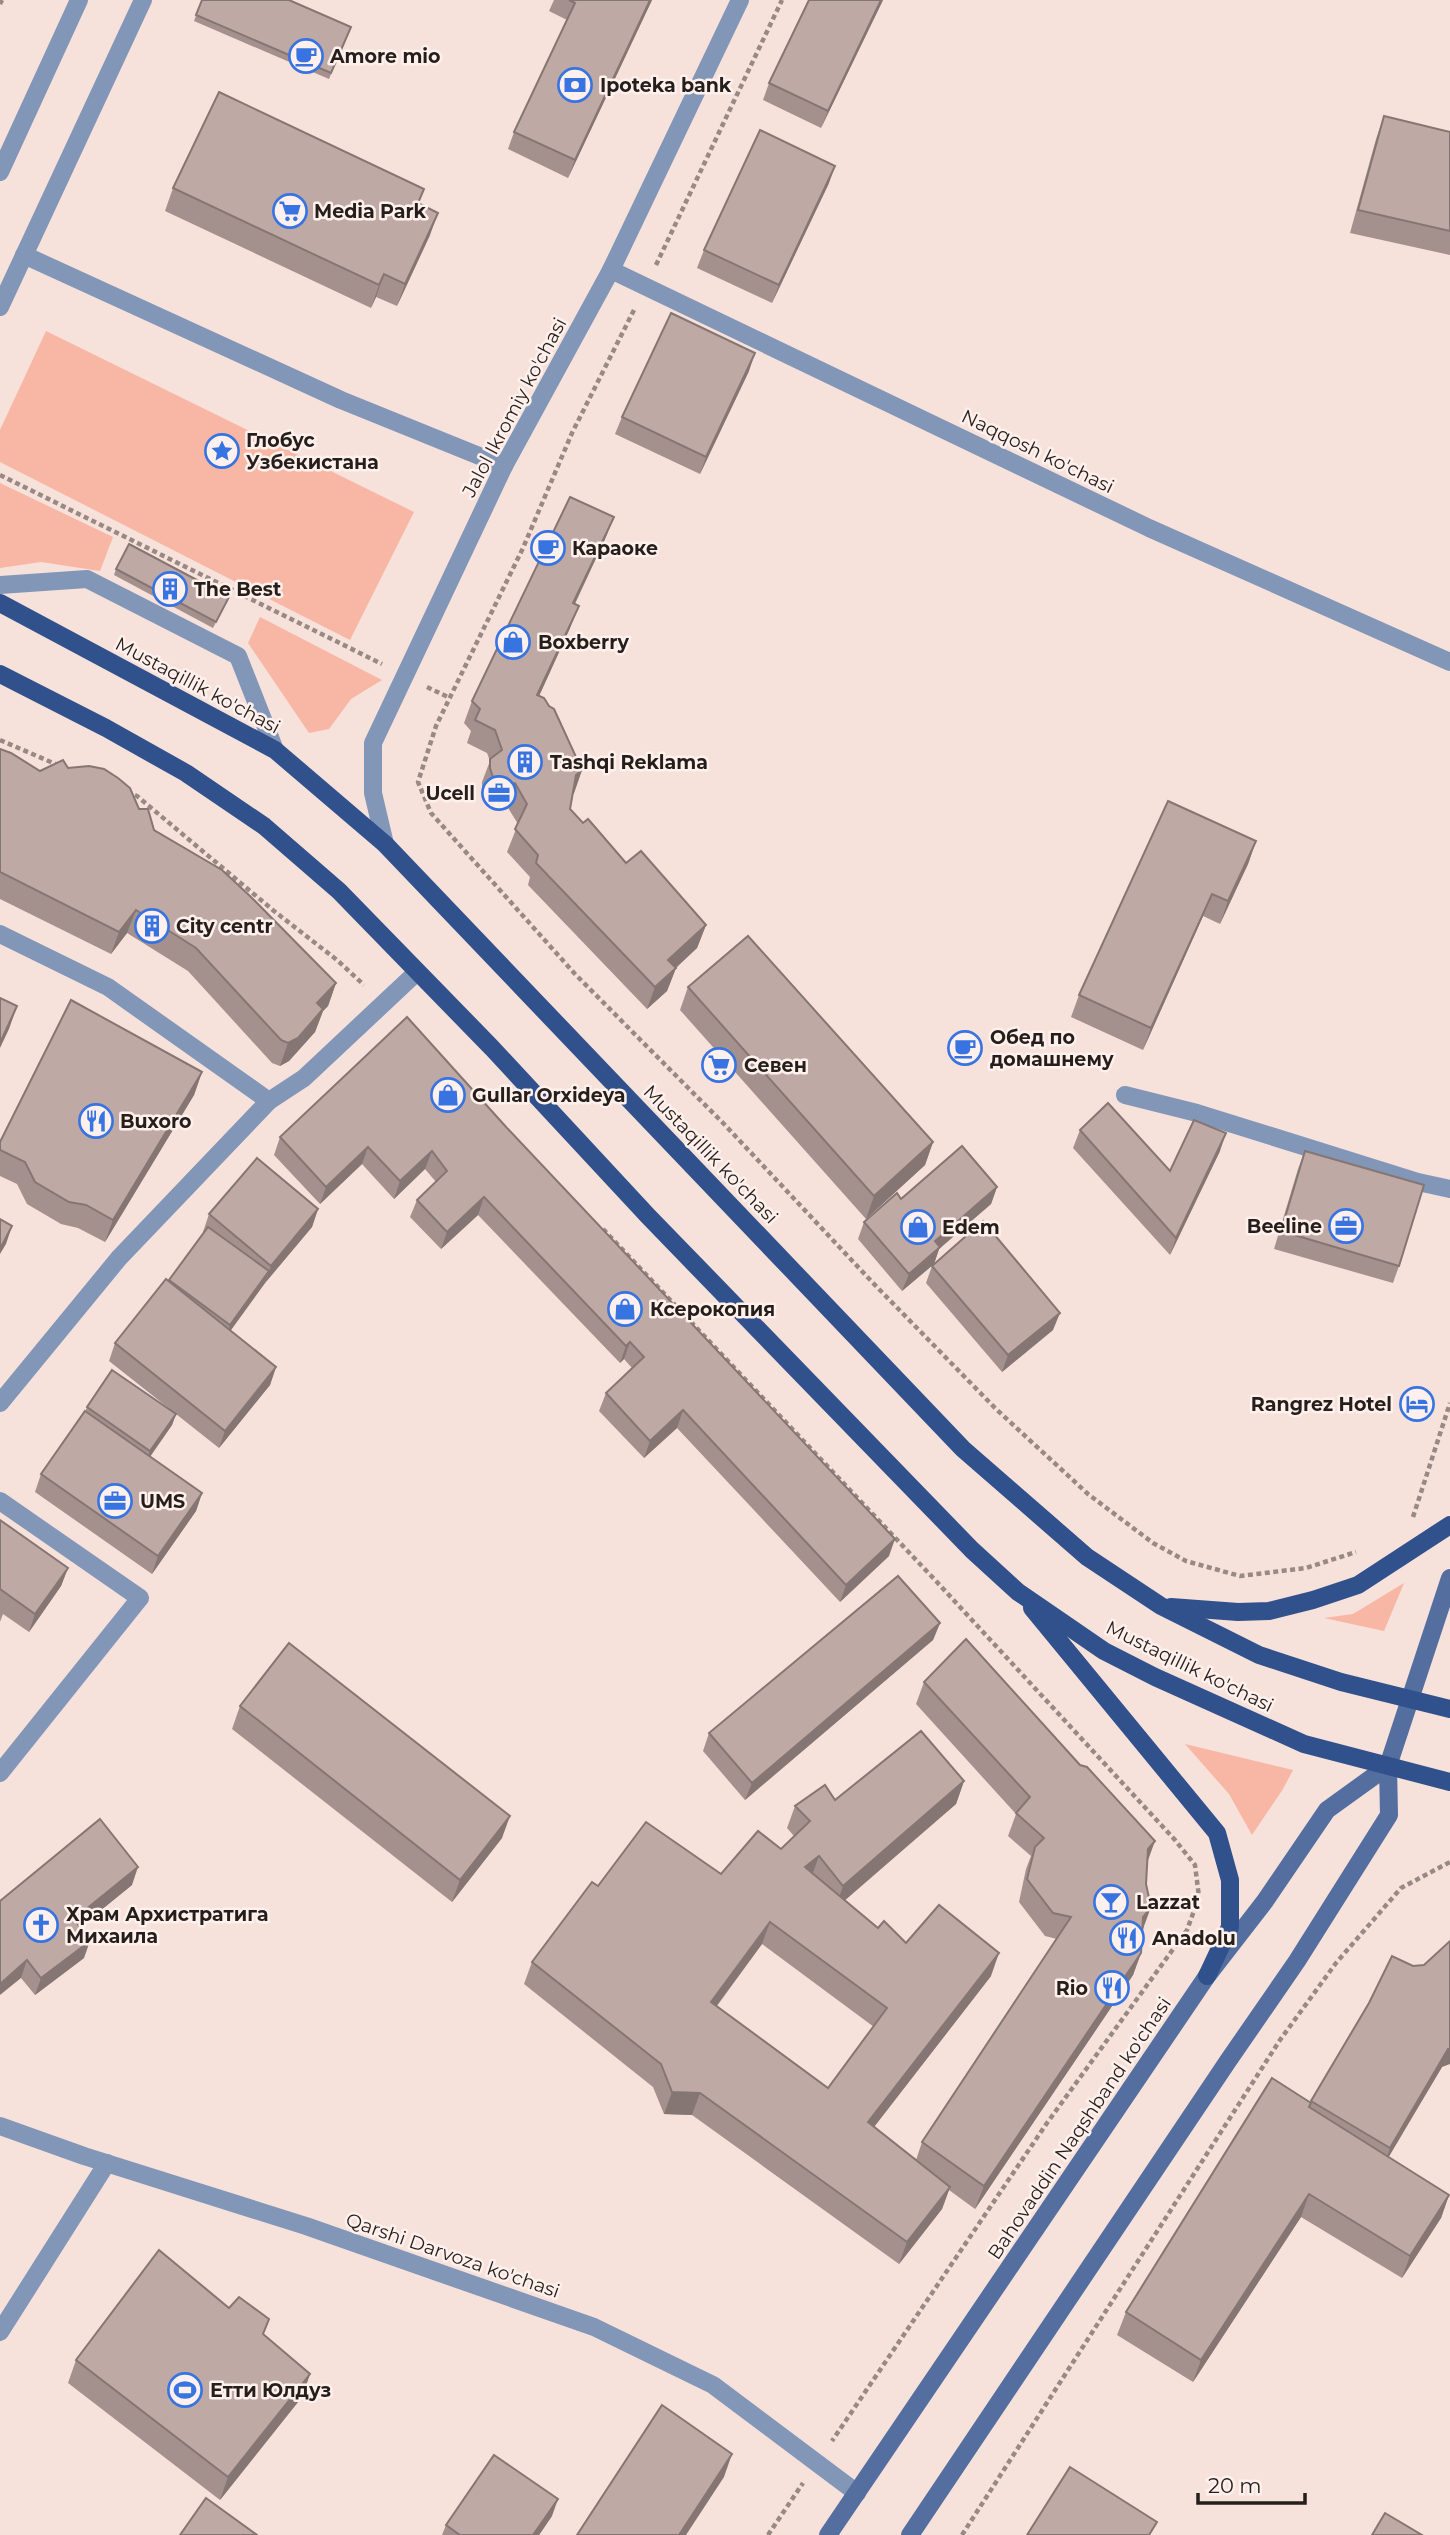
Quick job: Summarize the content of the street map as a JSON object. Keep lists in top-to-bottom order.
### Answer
{
  "streets": {
    "main road": ["Mustaqillik ko'chasi", "Bahovaddin Naqshband ko'chasi"],
    "street": ["Jalol Ikromiy ko'chasi", "Naqqosh ko'chasi", "Qarshi Darvoza ko'chasi"]
  },
  "crossings": [
    ["Jalol Ikromiy ko'chasi", "Naqqosh ko'chasi"],
    ["Jalol Ikromiy ko'chasi", "Mustaqillik ko'chasi"],
    ["Mustaqillik ko'chasi", "Bahovaddin Naqshband ko'chasi"],
    ["Bahovaddin Naqshband ko'chasi", "Qarshi Darvoza ko'chasi"]
  ],
  "places": {
    "cafe": ["Amore mio", "Караоке", "Обед по домашнему"],
    "bank": ["Ipoteka bank"],
    "supermarket": ["Media Park", "Севен"],
    "place": ["Глобус Узбекистана"],
    "building": ["The Best", "Tashqi Reklama", "City centr"],
    "shop": [
      "Boxberry",
      "Gullar Orxideya",
      "Edem",
      "Ксерокопия"
    ],
    "office": ["Ucell", "Beeline", "UMS"],
    "restaurant": ["Buxoro", "Anadolu", "Rio"],
    "hotel": ["Rangrez Hotel"],
    "bar": ["Lazzat"],
    "church": ["Храм Архистратига Михаила"],
    "sports": ["Етти Юлдуз"]
  },
  "scale_bar": "20 m"
}
